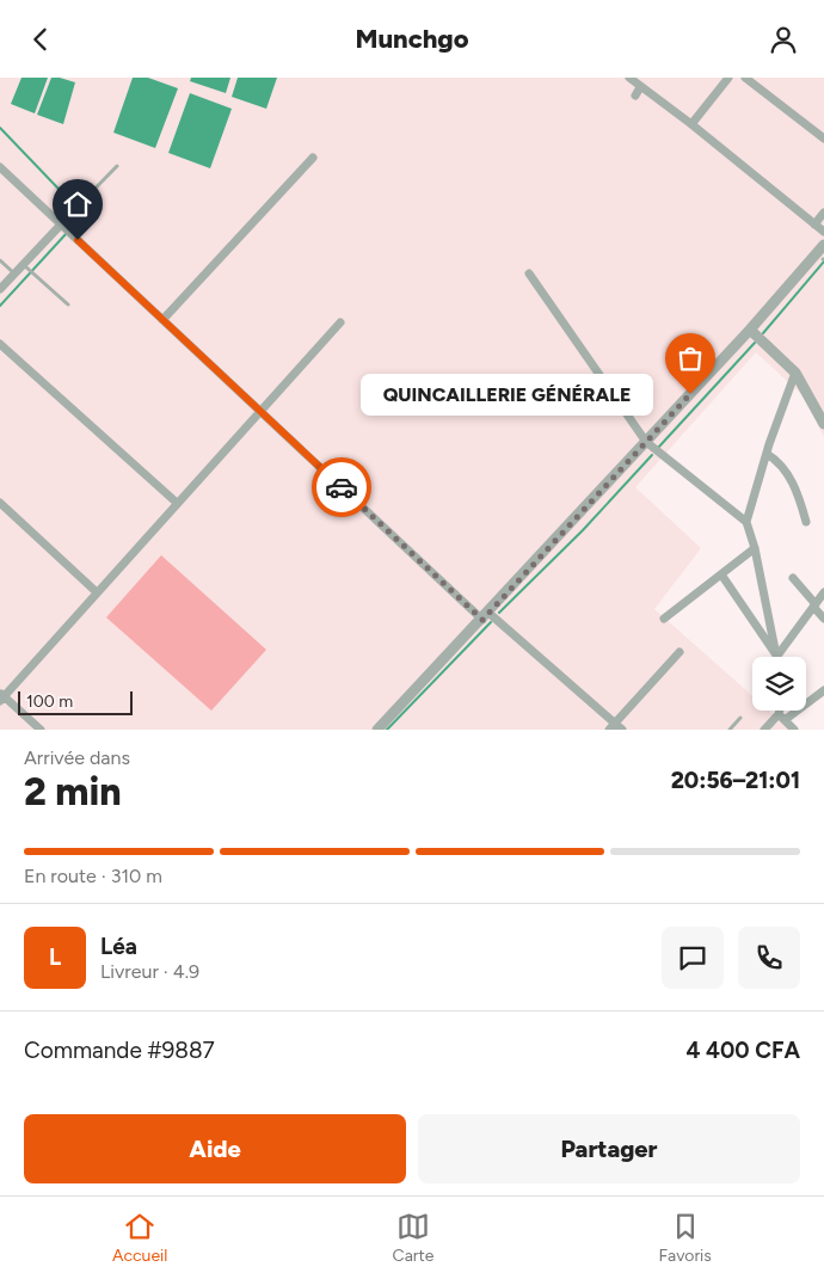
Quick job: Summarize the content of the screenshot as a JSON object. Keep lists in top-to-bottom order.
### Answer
{
  "places": ["QUINCAILLERIE GÉNÉRALE"],
  "scale_bar": "100 m",
  "page": {
    "header": "Munchgo",
    "bubble": "QUINCAILLERIE GÉNÉRALE",
    "scale": "100 m",
    "heading": ["2 min", "Arrivée dans", "20:56–21:01"],
    "panel": [
      "Léa",
      "Livreur · 4.9",
      "Commande #9887",
      "4 400 CFA"
    ],
    "bar": "En route · 310 m",
    "round": "L",
    "buttons": ["Aide", "Partager"],
    "tabs": ["Accueil", "Carte", "Favoris"]
  }
}
